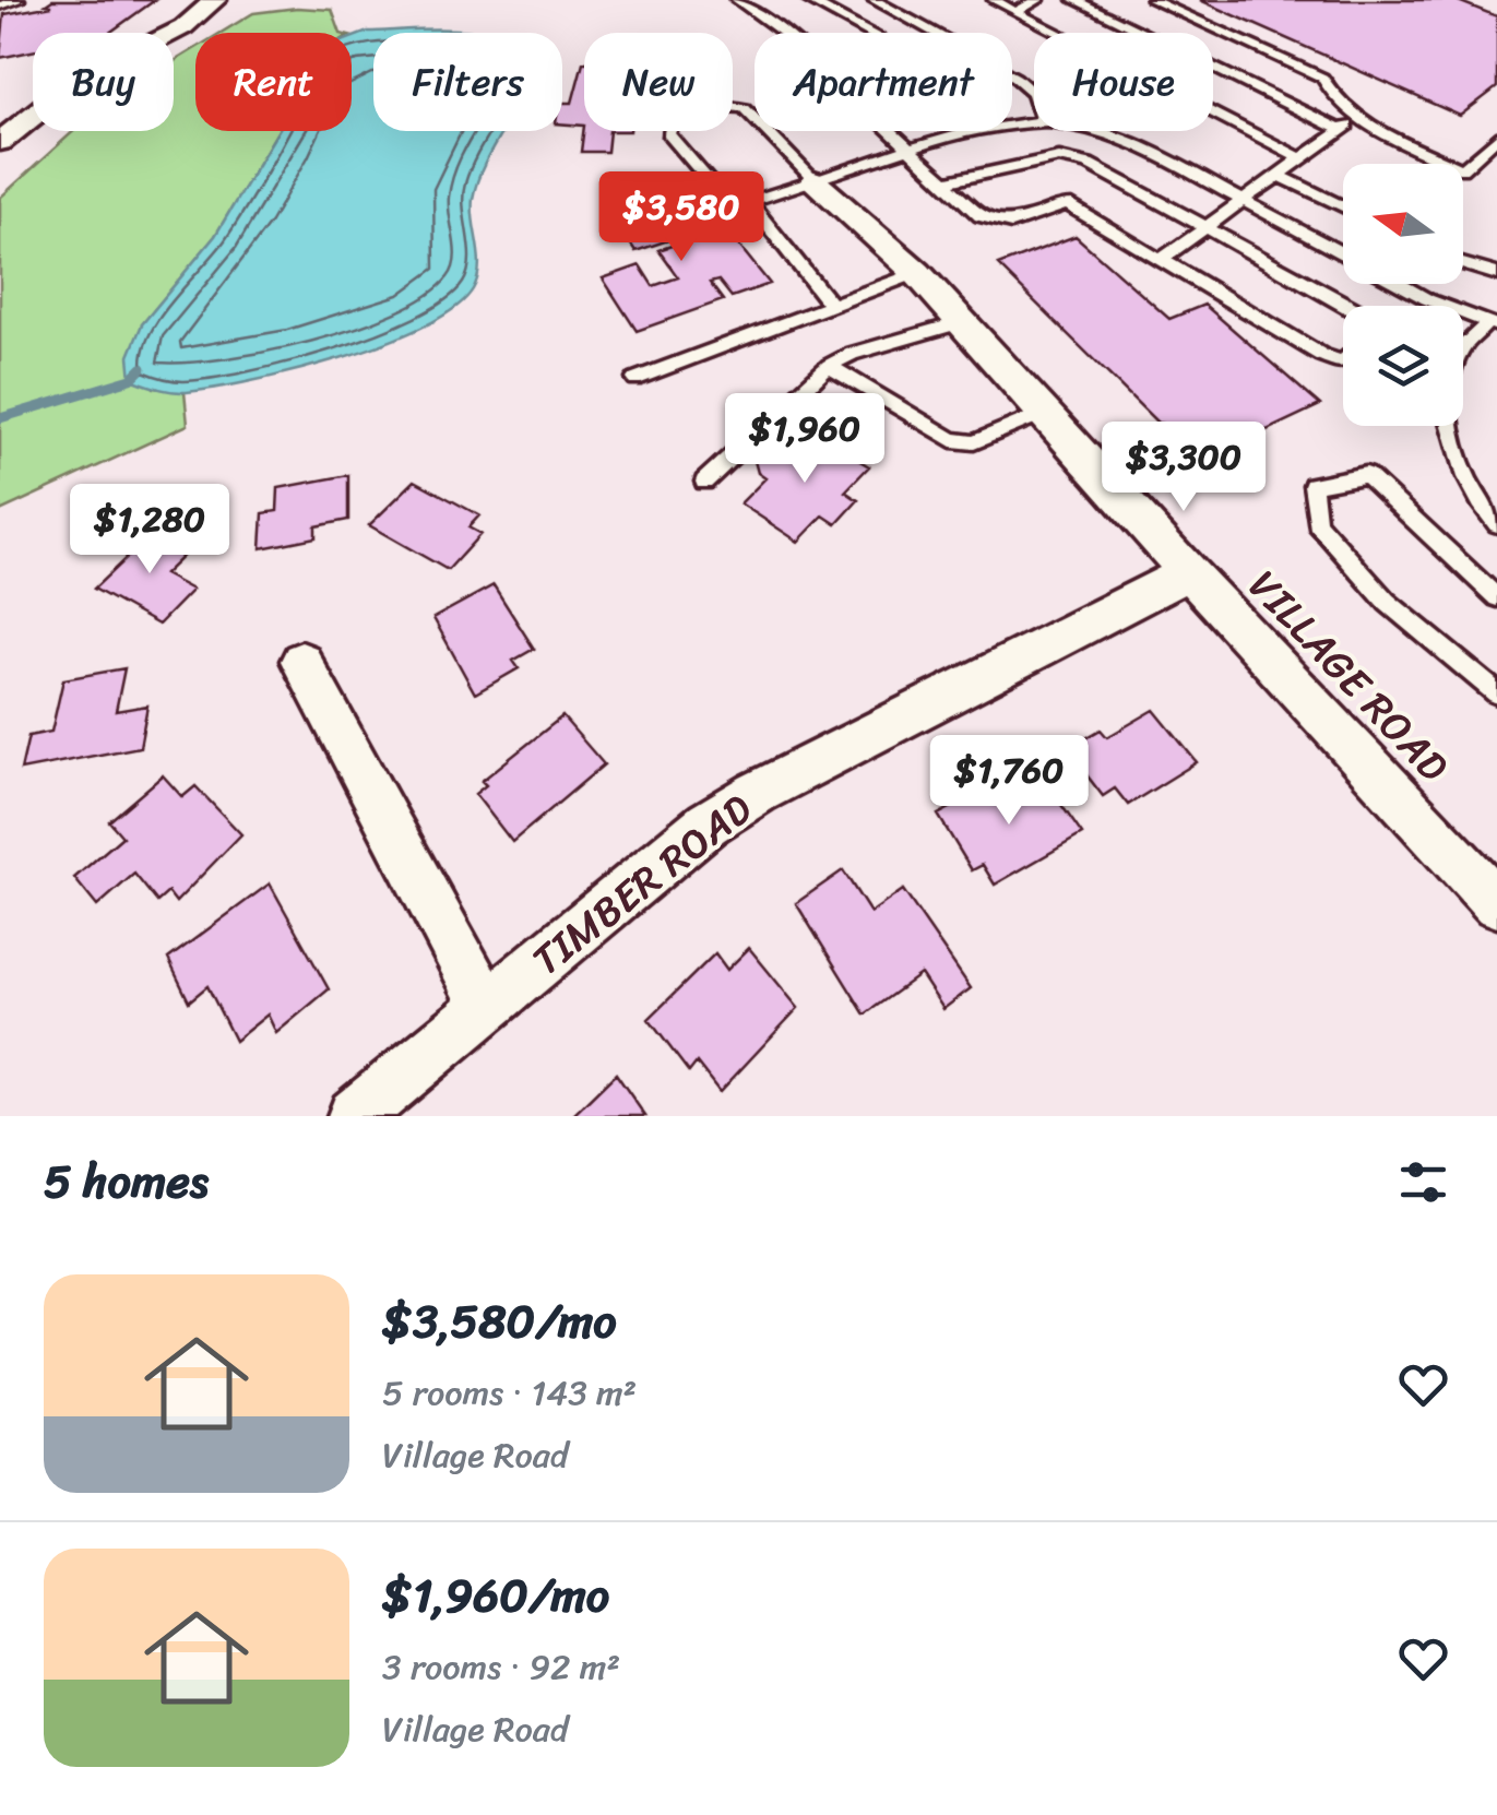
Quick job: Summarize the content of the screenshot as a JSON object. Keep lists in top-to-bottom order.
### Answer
{
  "streets": {
    "street": ["VILLAGE ROAD", "TIMBER ROAD"]
  },
  "crossings": [
    ["VILLAGE ROAD", "TIMBER ROAD"]
  ],
  "north": "left",
  "page": {
    "chip": [
      "Buy",
      "Rent",
      "Filters",
      "New",
      "Apartment",
      "House"
    ],
    "price": [
      "$3,580",
      "$1,960",
      "$3,300",
      "$1,280",
      "$1,760"
    ],
    "heading": "5 homes",
    "list": [
      {
        "name": "$3,580/mo",
        "note": "5 rooms · 143 m² · Village Road"
      },
      {
        "name": "$1,960/mo",
        "note": "3 rooms · 92 m² · Village Road"
      }
    ]
  }
}
